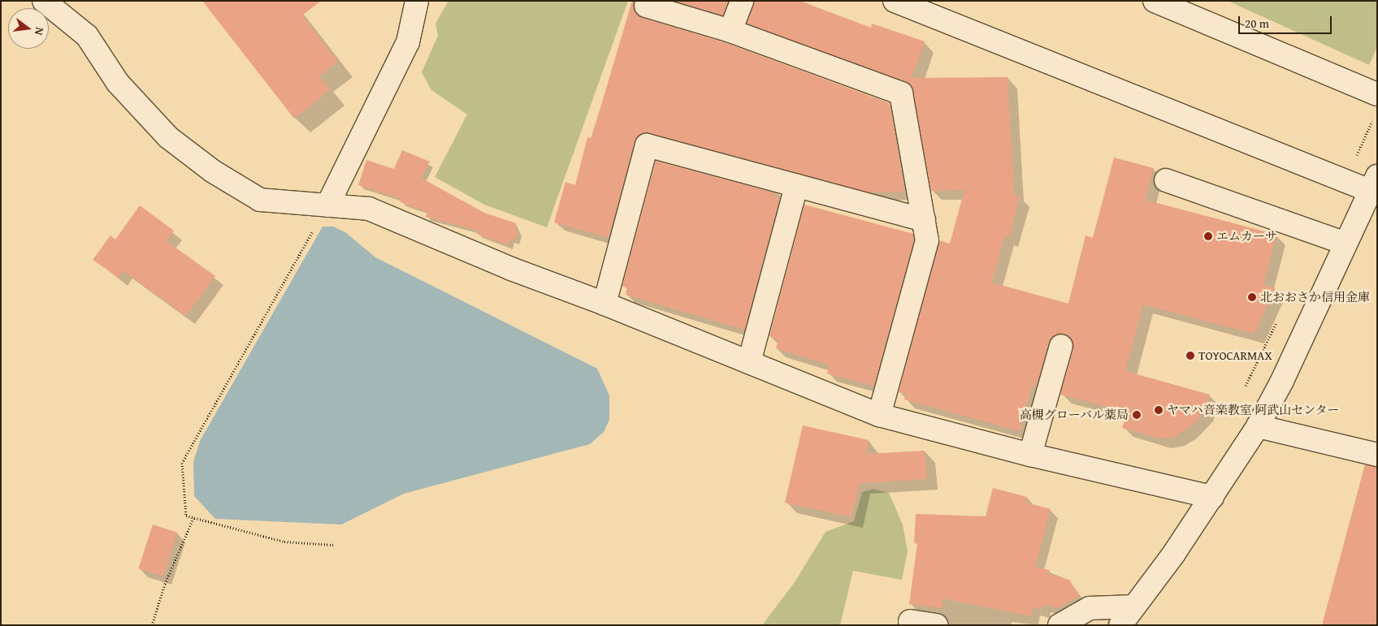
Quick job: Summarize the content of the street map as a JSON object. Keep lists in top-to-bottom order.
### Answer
{
  "places": [
    "エムカーサ",
    "北おおさか信用金庫",
    "TOYOCARMAX",
    "ヤマハ音楽教室 阿武山センター",
    "高槻グローバル薬局"
  ],
  "scale_bar": "20 m",
  "north": "right"
}
